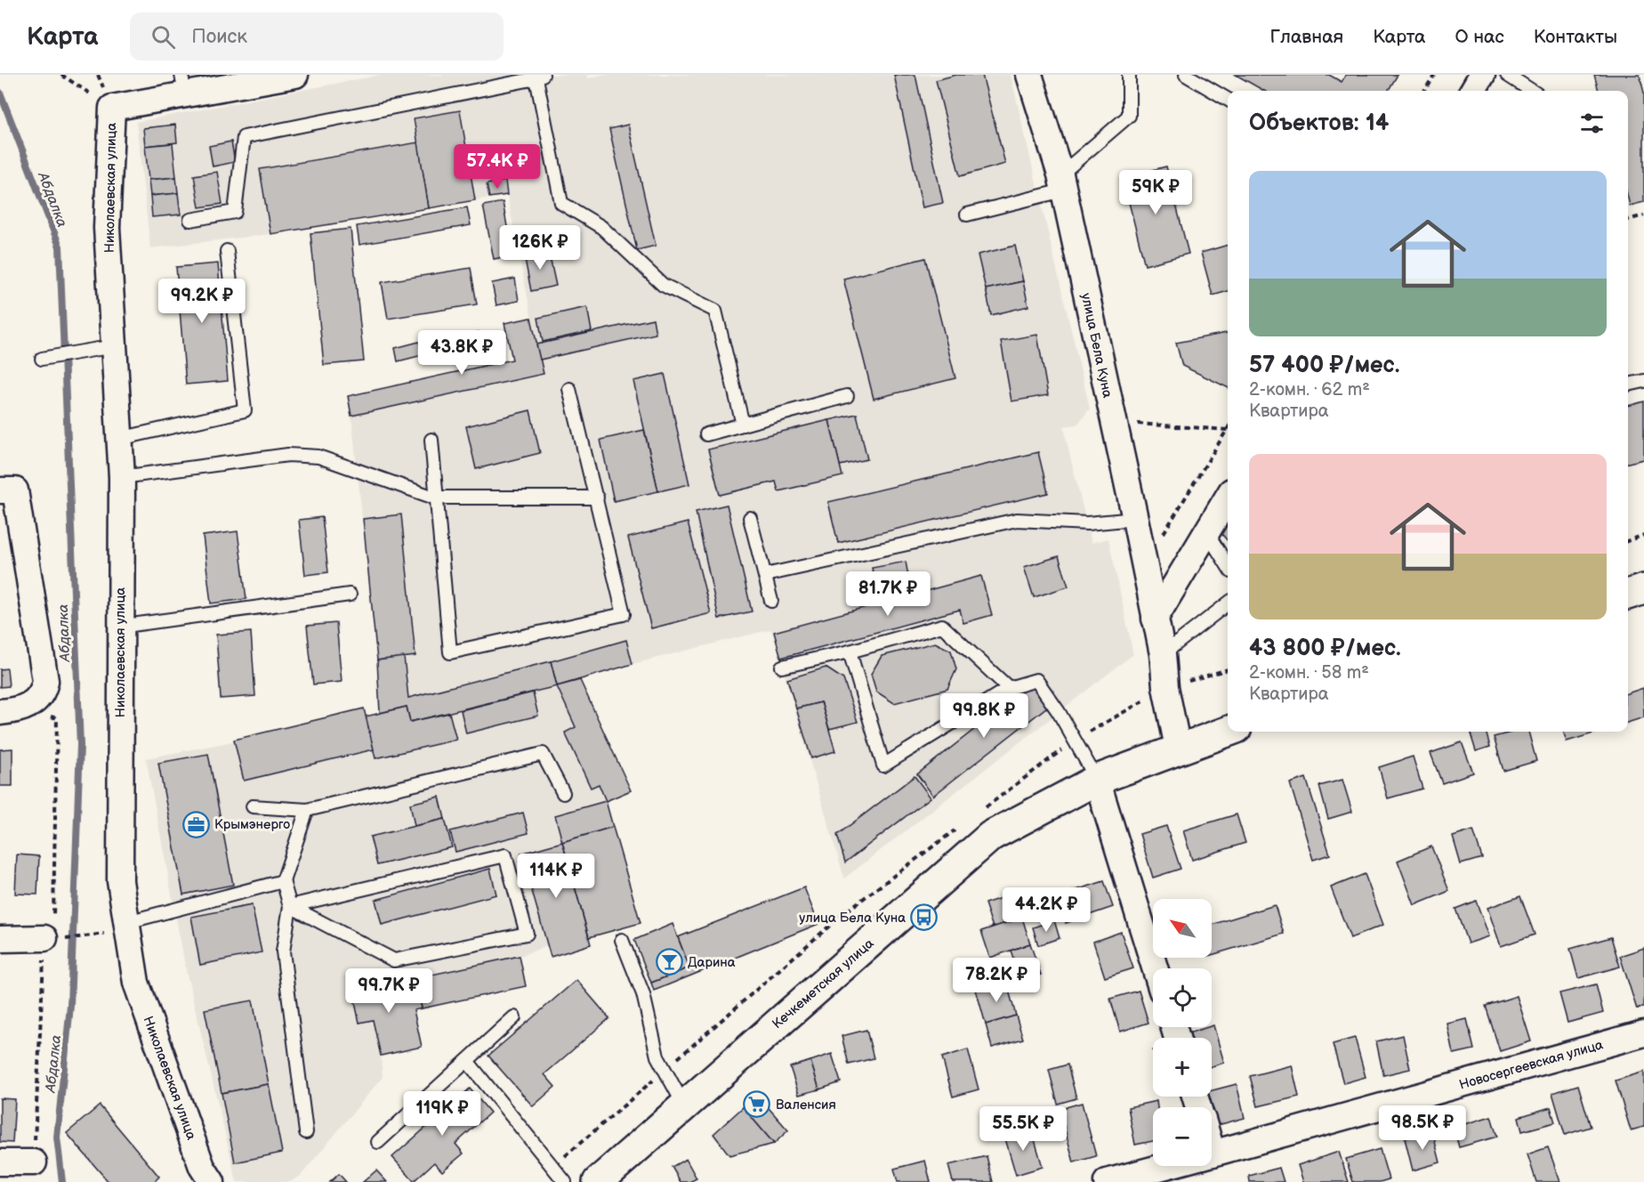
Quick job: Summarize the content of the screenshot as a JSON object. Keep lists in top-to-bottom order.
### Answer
{
  "streets": {
    "main road": ["Кечкеметская улица"],
    "street": ["Николаевская улица", "улица Бела Куна", "Новосергеевская улица"]
  },
  "crossings": [
    ["улица Бела Куна", "Кечкеметская улица"]
  ],
  "water": ["Абдалка"],
  "places": {
    "office": ["Крымэнерго"],
    "bus stop": ["улица Бела Куна"],
    "bar": ["Дарина"],
    "supermarket": ["Валенсия"]
  },
  "north": "top left",
  "page": {
    "header": "Карта",
    "search": "Поиск",
    "nav": [
      "Главная",
      "Карта",
      "О нас",
      "Контакты"
    ],
    "heading": "Объектов: 14",
    "price": [
      "57.4K ₽",
      "59K ₽",
      "126K ₽",
      "99.2K ₽",
      "43.8K ₽",
      "81.7K ₽",
      "99.8K ₽",
      "114K ₽",
      "44.2K ₽",
      "78.2K ₽",
      "99.7K ₽",
      "119K ₽",
      "98.5K ₽",
      "55.5K ₽"
    ],
    "list": [
      {
        "name": "57 400 ₽/мес.",
        "note": "2-комн. · 62 m² · Квартира"
      },
      {
        "name": "43 800 ₽/мес.",
        "note": "2-комн. · 58 m² · Квартира"
      }
    ],
    "map_buttons": ["+", "−"]
  }
}
